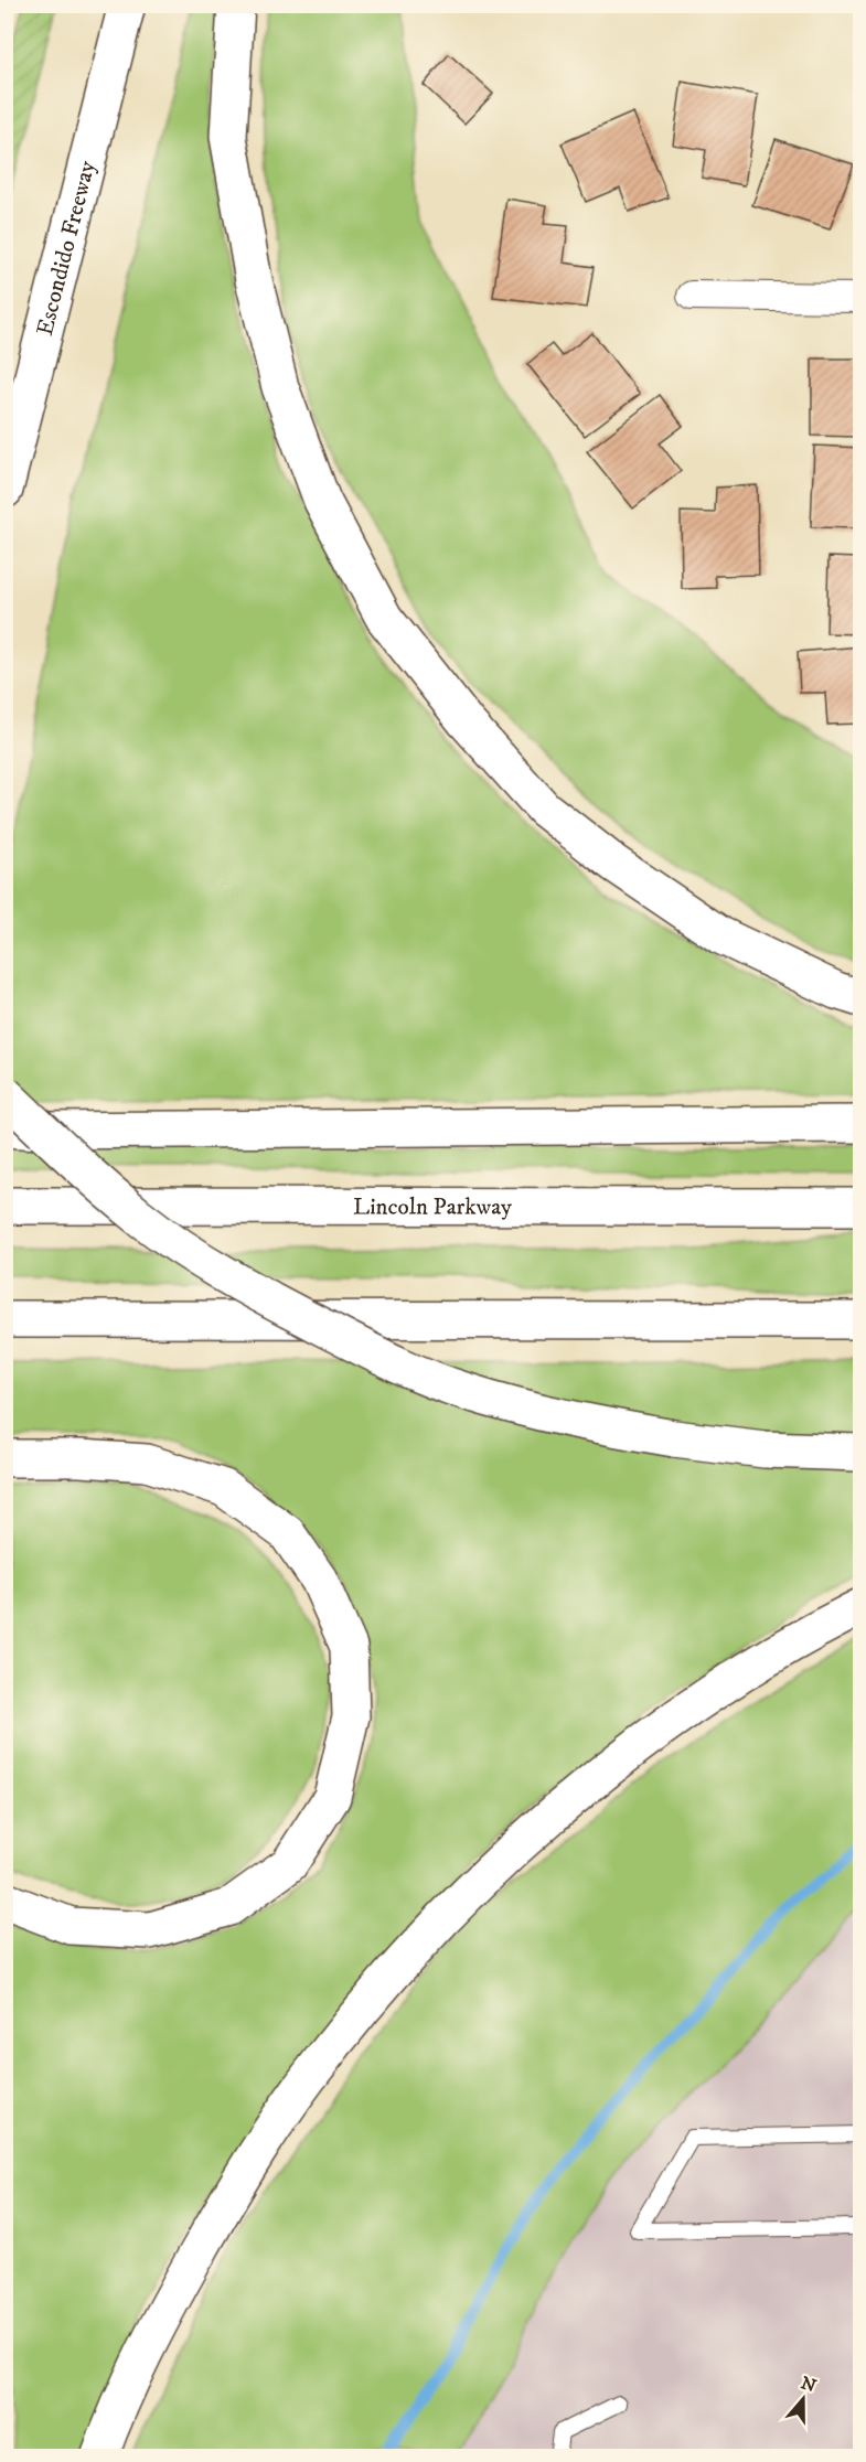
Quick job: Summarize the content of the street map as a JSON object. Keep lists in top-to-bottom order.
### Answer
{
  "streets": {
    "highway": ["Escondido Freeway", "Lincoln Parkway"]
  },
  "north": "top"
}
